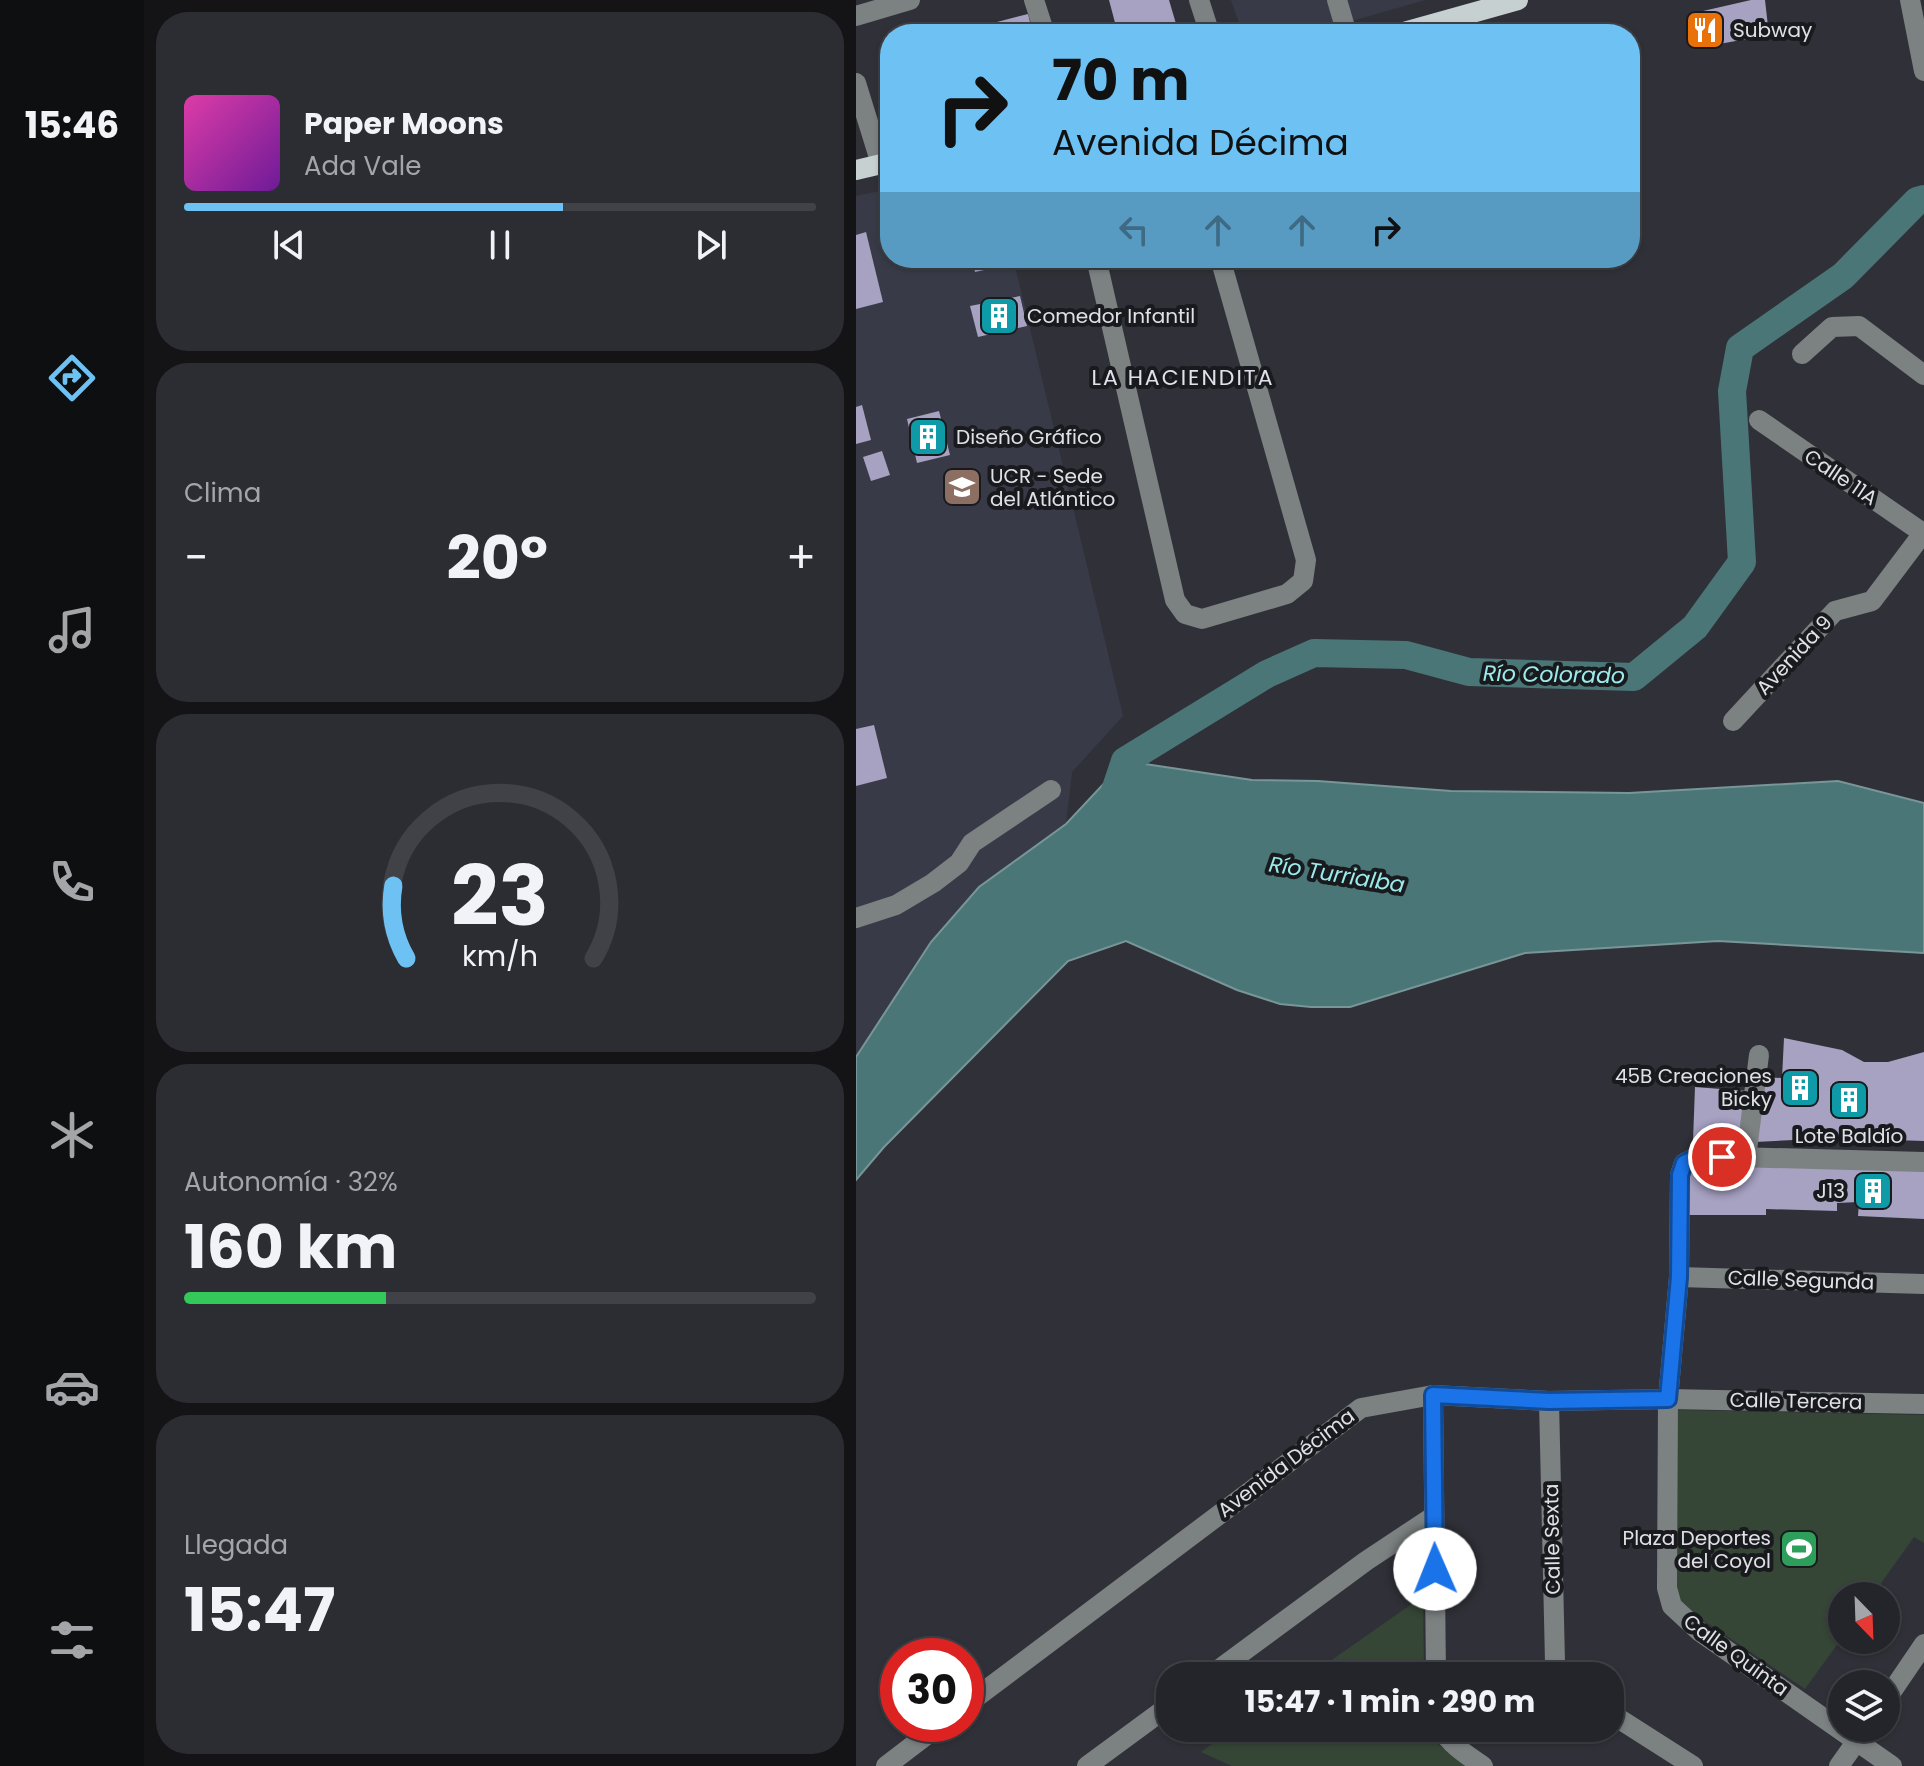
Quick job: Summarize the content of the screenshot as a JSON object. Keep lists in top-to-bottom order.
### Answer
{
  "streets": {
    "street": [
      "Calle 11A",
      "Avenida 9",
      "Calle Segunda",
      "Calle Tercera",
      "Avenida Décima",
      "Calle Sexta",
      "Calle Quinta"
    ]
  },
  "crossings": [
    ["Calle 11A", "Avenida 9"],
    ["Calle Tercera", "Avenida Décima"],
    ["Calle Tercera", "Calle Quinta"],
    ["Avenida Décima", "Calle Sexta"],
    ["Avenida Décima", "Calle Quinta"]
  ],
  "districts": ["LA HACIENDITA"],
  "water": ["Río Colorado", "Río Turrialba"],
  "places": {
    "restaurant": ["Subway"],
    "building": [
      "Comedor Infantil",
      "Diseño Gráfico",
      "45B Creaciones Bicky",
      "Lote Baldío",
      "J13"
    ],
    "school or university": ["UCR - Sede del Atlántico"],
    "sports": ["Plaza Deportes del Coyol"]
  },
  "north": "bottom right",
  "page": {
    "tabs": "15:46",
    "turn": ["70 m", "Avenida Décima"],
    "song": ["Paper Moons", "Ada Vale"],
    "tile": [
      "Clima",
      ["Autonomía · 32%", "160 km"],
      ["Llegada", "15:47"]
    ],
    "heat": ["−", "20°", "+"],
    "limit": "30",
    "trip": "15:47 · 1 min · 290 m",
    "gauge": ["23", "km/h"]
  }
}
